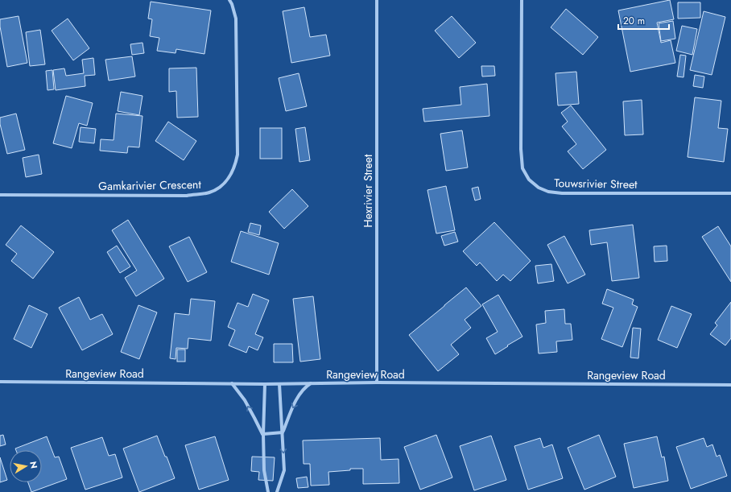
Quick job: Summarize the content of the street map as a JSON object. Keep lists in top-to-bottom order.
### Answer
{
  "streets": {
    "street": [
      "Touwsrivier Street",
      "Gamkarivier Crescent",
      "Hexrivier Street",
      "Rangeview Road"
    ]
  },
  "crossings": [
    ["Hexrivier Street", "Rangeview Road"]
  ],
  "scale_bar": "20 m",
  "north": "right"
}
